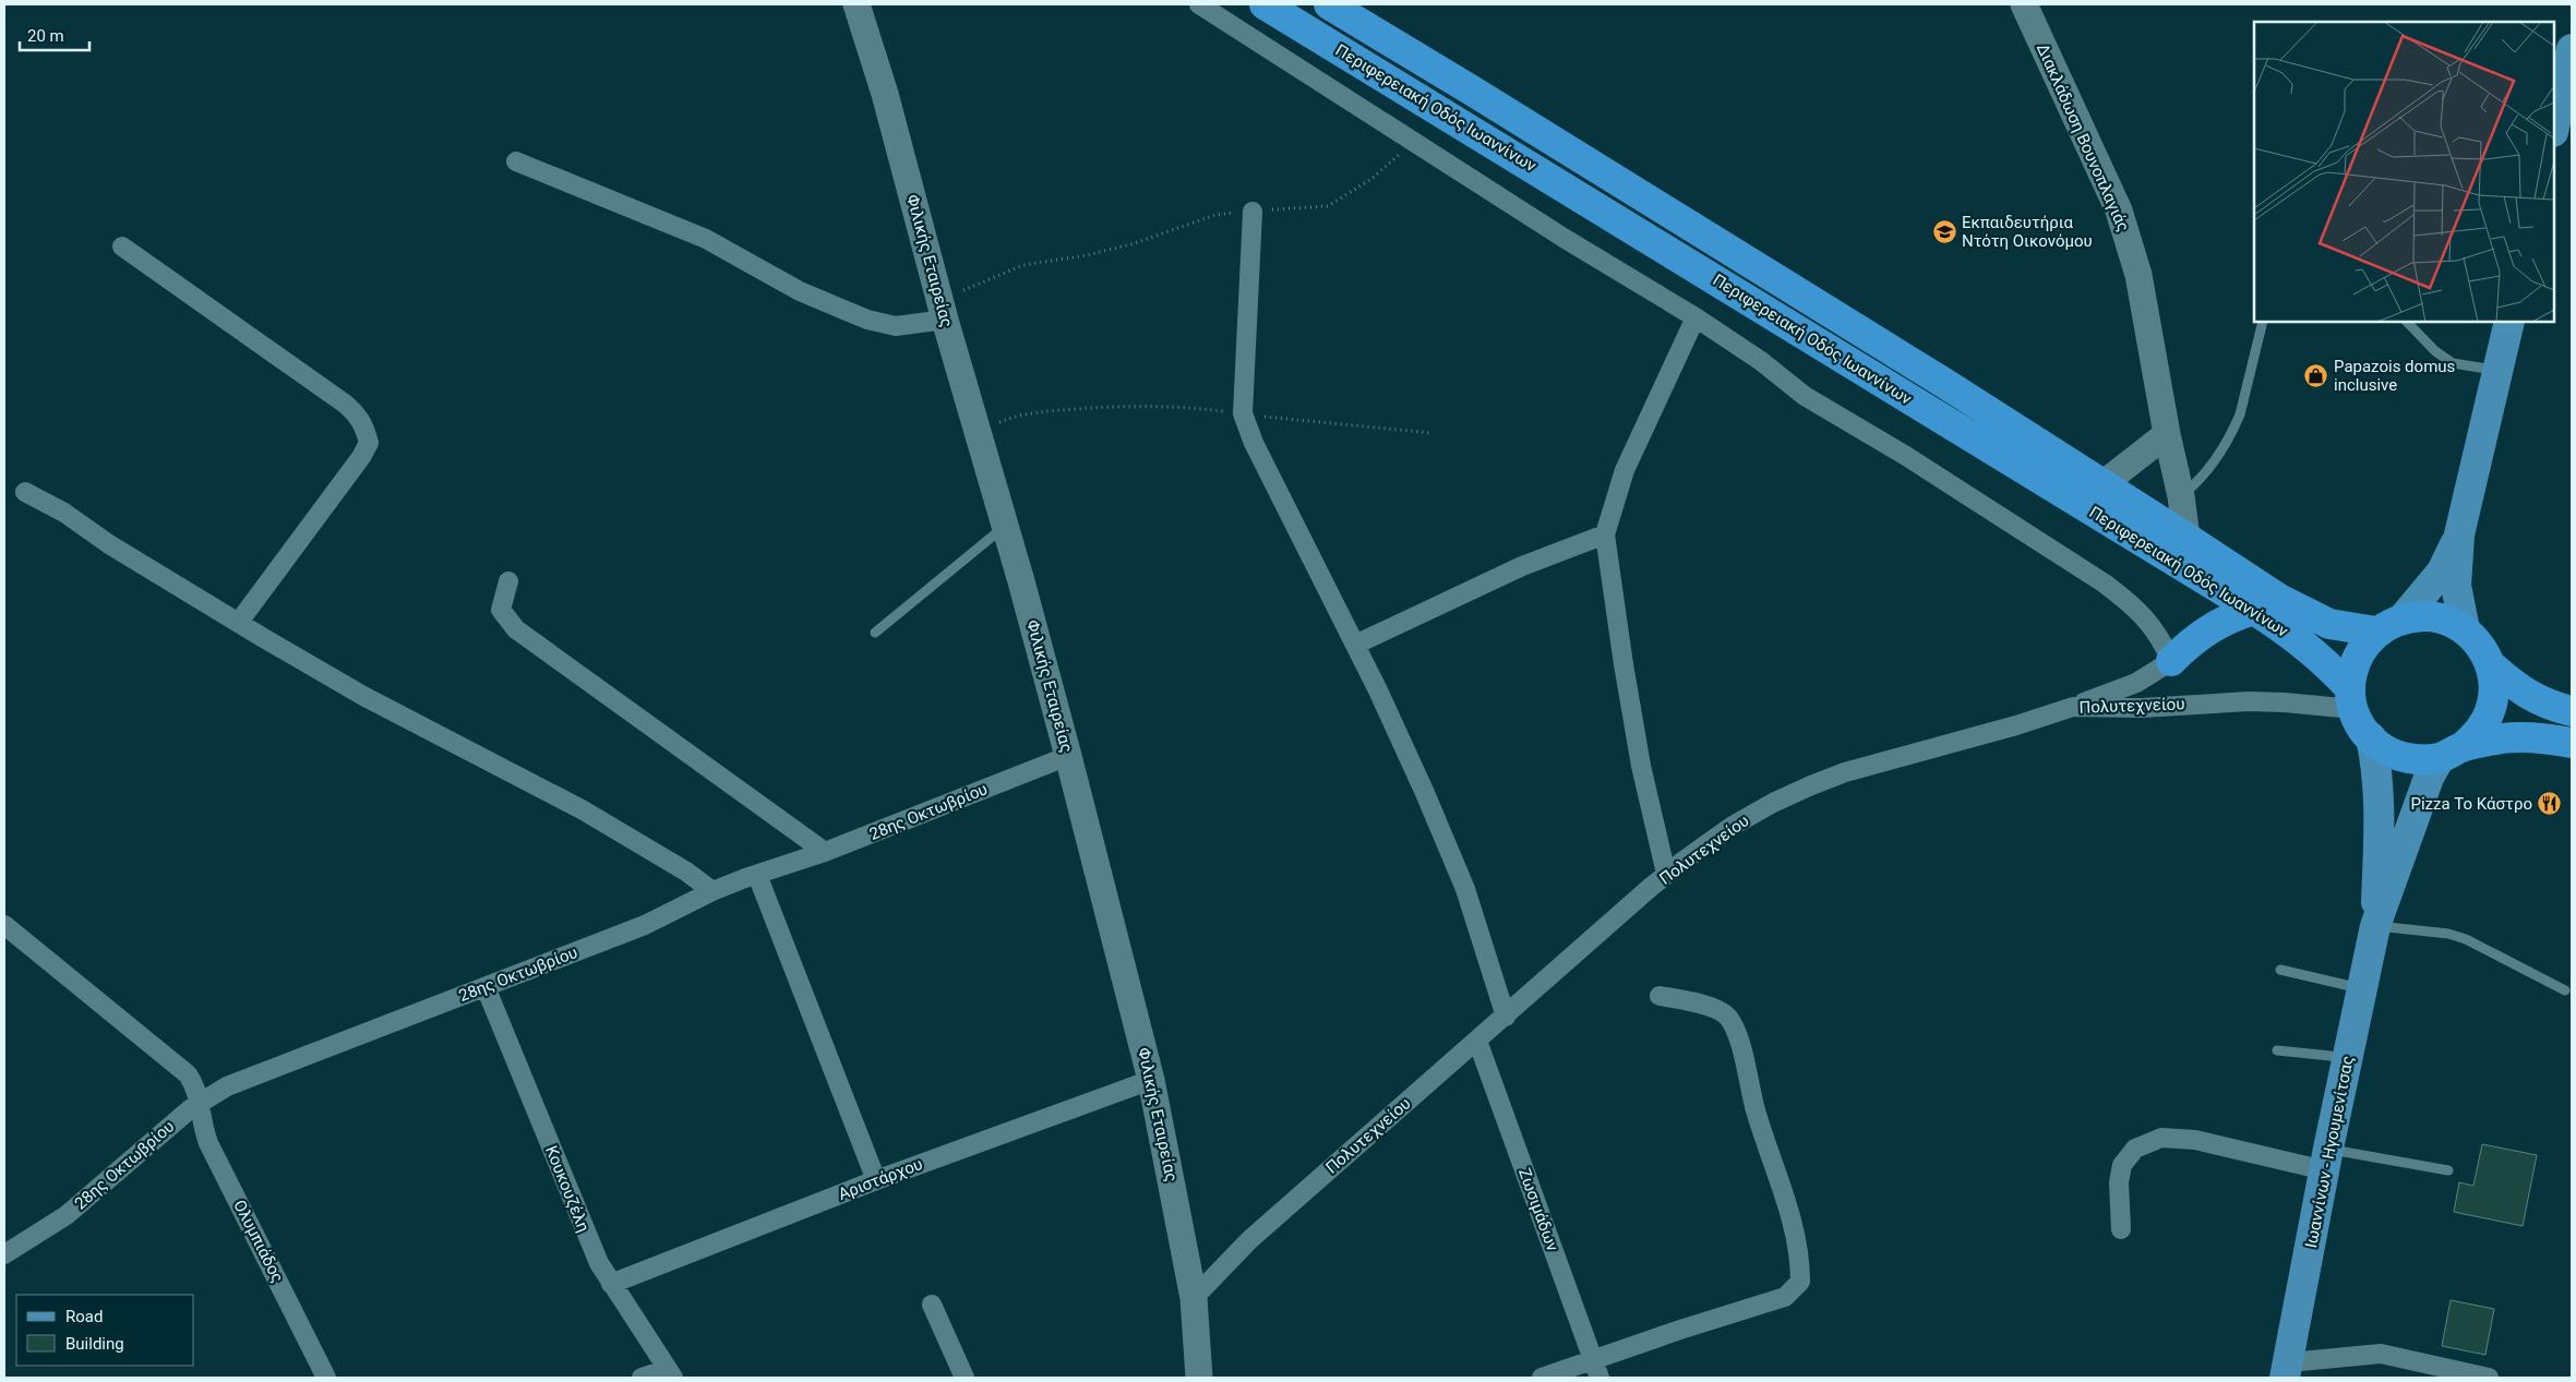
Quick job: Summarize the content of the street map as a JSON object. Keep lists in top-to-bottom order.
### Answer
{
  "streets": {
    "highway": ["Περιφερειακή Οδός Ιωαννίνων"],
    "main road": ["Ιωαννίνων - Ηγουμενίτσας"],
    "street": [
      "Διακλάδωση Βουνοπλαγιάς",
      "Φιλικής Εταιρείας",
      "Πολυτεχνείου",
      "28ης Οκτωβρίου",
      "Αριστάρχου",
      "Κουκουζέλη",
      "Ζωσιμάδων",
      "Ολυμπιάδος"
    ]
  },
  "crossings": [
    ["Περιφερειακή Οδός Ιωαννίνων", "Διακλάδωση Βουνοπλαγιάς"],
    ["Περιφερειακή Οδός Ιωαννίνων", "Πολυτεχνείου"],
    ["Περιφερειακή Οδός Ιωαννίνων", "Ιωαννίνων - Ηγουμενίτσας"],
    ["Φιλικής Εταιρείας", "Πολυτεχνείου"],
    ["Φιλικής Εταιρείας", "28ης Οκτωβρίου"],
    ["Φιλικής Εταιρείας", "Αριστάρχου"],
    ["Πολυτεχνείου", "Ιωαννίνων - Ηγουμενίτσας"],
    ["Πολυτεχνείου", "Ζωσιμάδων"],
    ["28ης Οκτωβρίου", "Κουκουζέλη"],
    ["28ης Οκτωβρίου", "Ολυμπιάδος"],
    ["Αριστάρχου", "Κουκουζέλη"]
  ],
  "places": {
    "school or university": ["Εκπαιδευτήρια Ντότη Οικονόμου"],
    "shop": ["Papazois domus inclusive"],
    "restaurant": ["Pizza Το Κάστρο"]
  },
  "legend": ["Road", "Building"],
  "scale_bar": "20 m"
}
